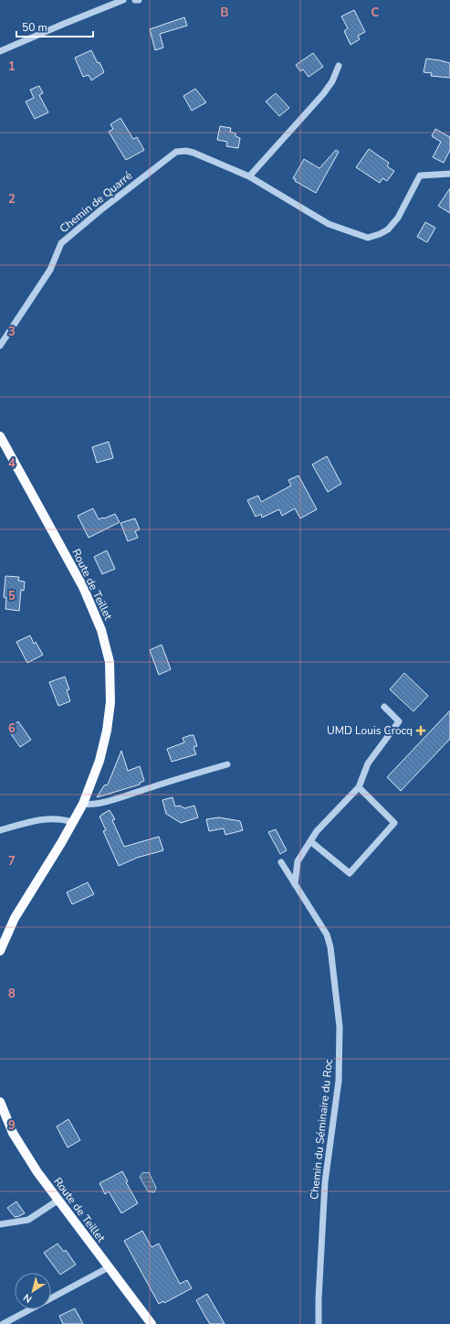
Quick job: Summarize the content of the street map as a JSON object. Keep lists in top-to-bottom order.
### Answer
{
  "streets": {
    "main road": ["Route de Teillet"],
    "street": ["Chemin de Quarré", "Chemin du Séminaire du Roc"]
  },
  "places": {
    "health": ["UMD Louis Crocq"]
  },
  "scale_bar": "50 m",
  "north": "bottom left",
  "grid": {
    "columns": ["B", "C"],
    "rows": [
      "1",
      "2",
      "3",
      "4",
      "5",
      "6",
      "7",
      "8",
      "9"
    ]
  }
}
